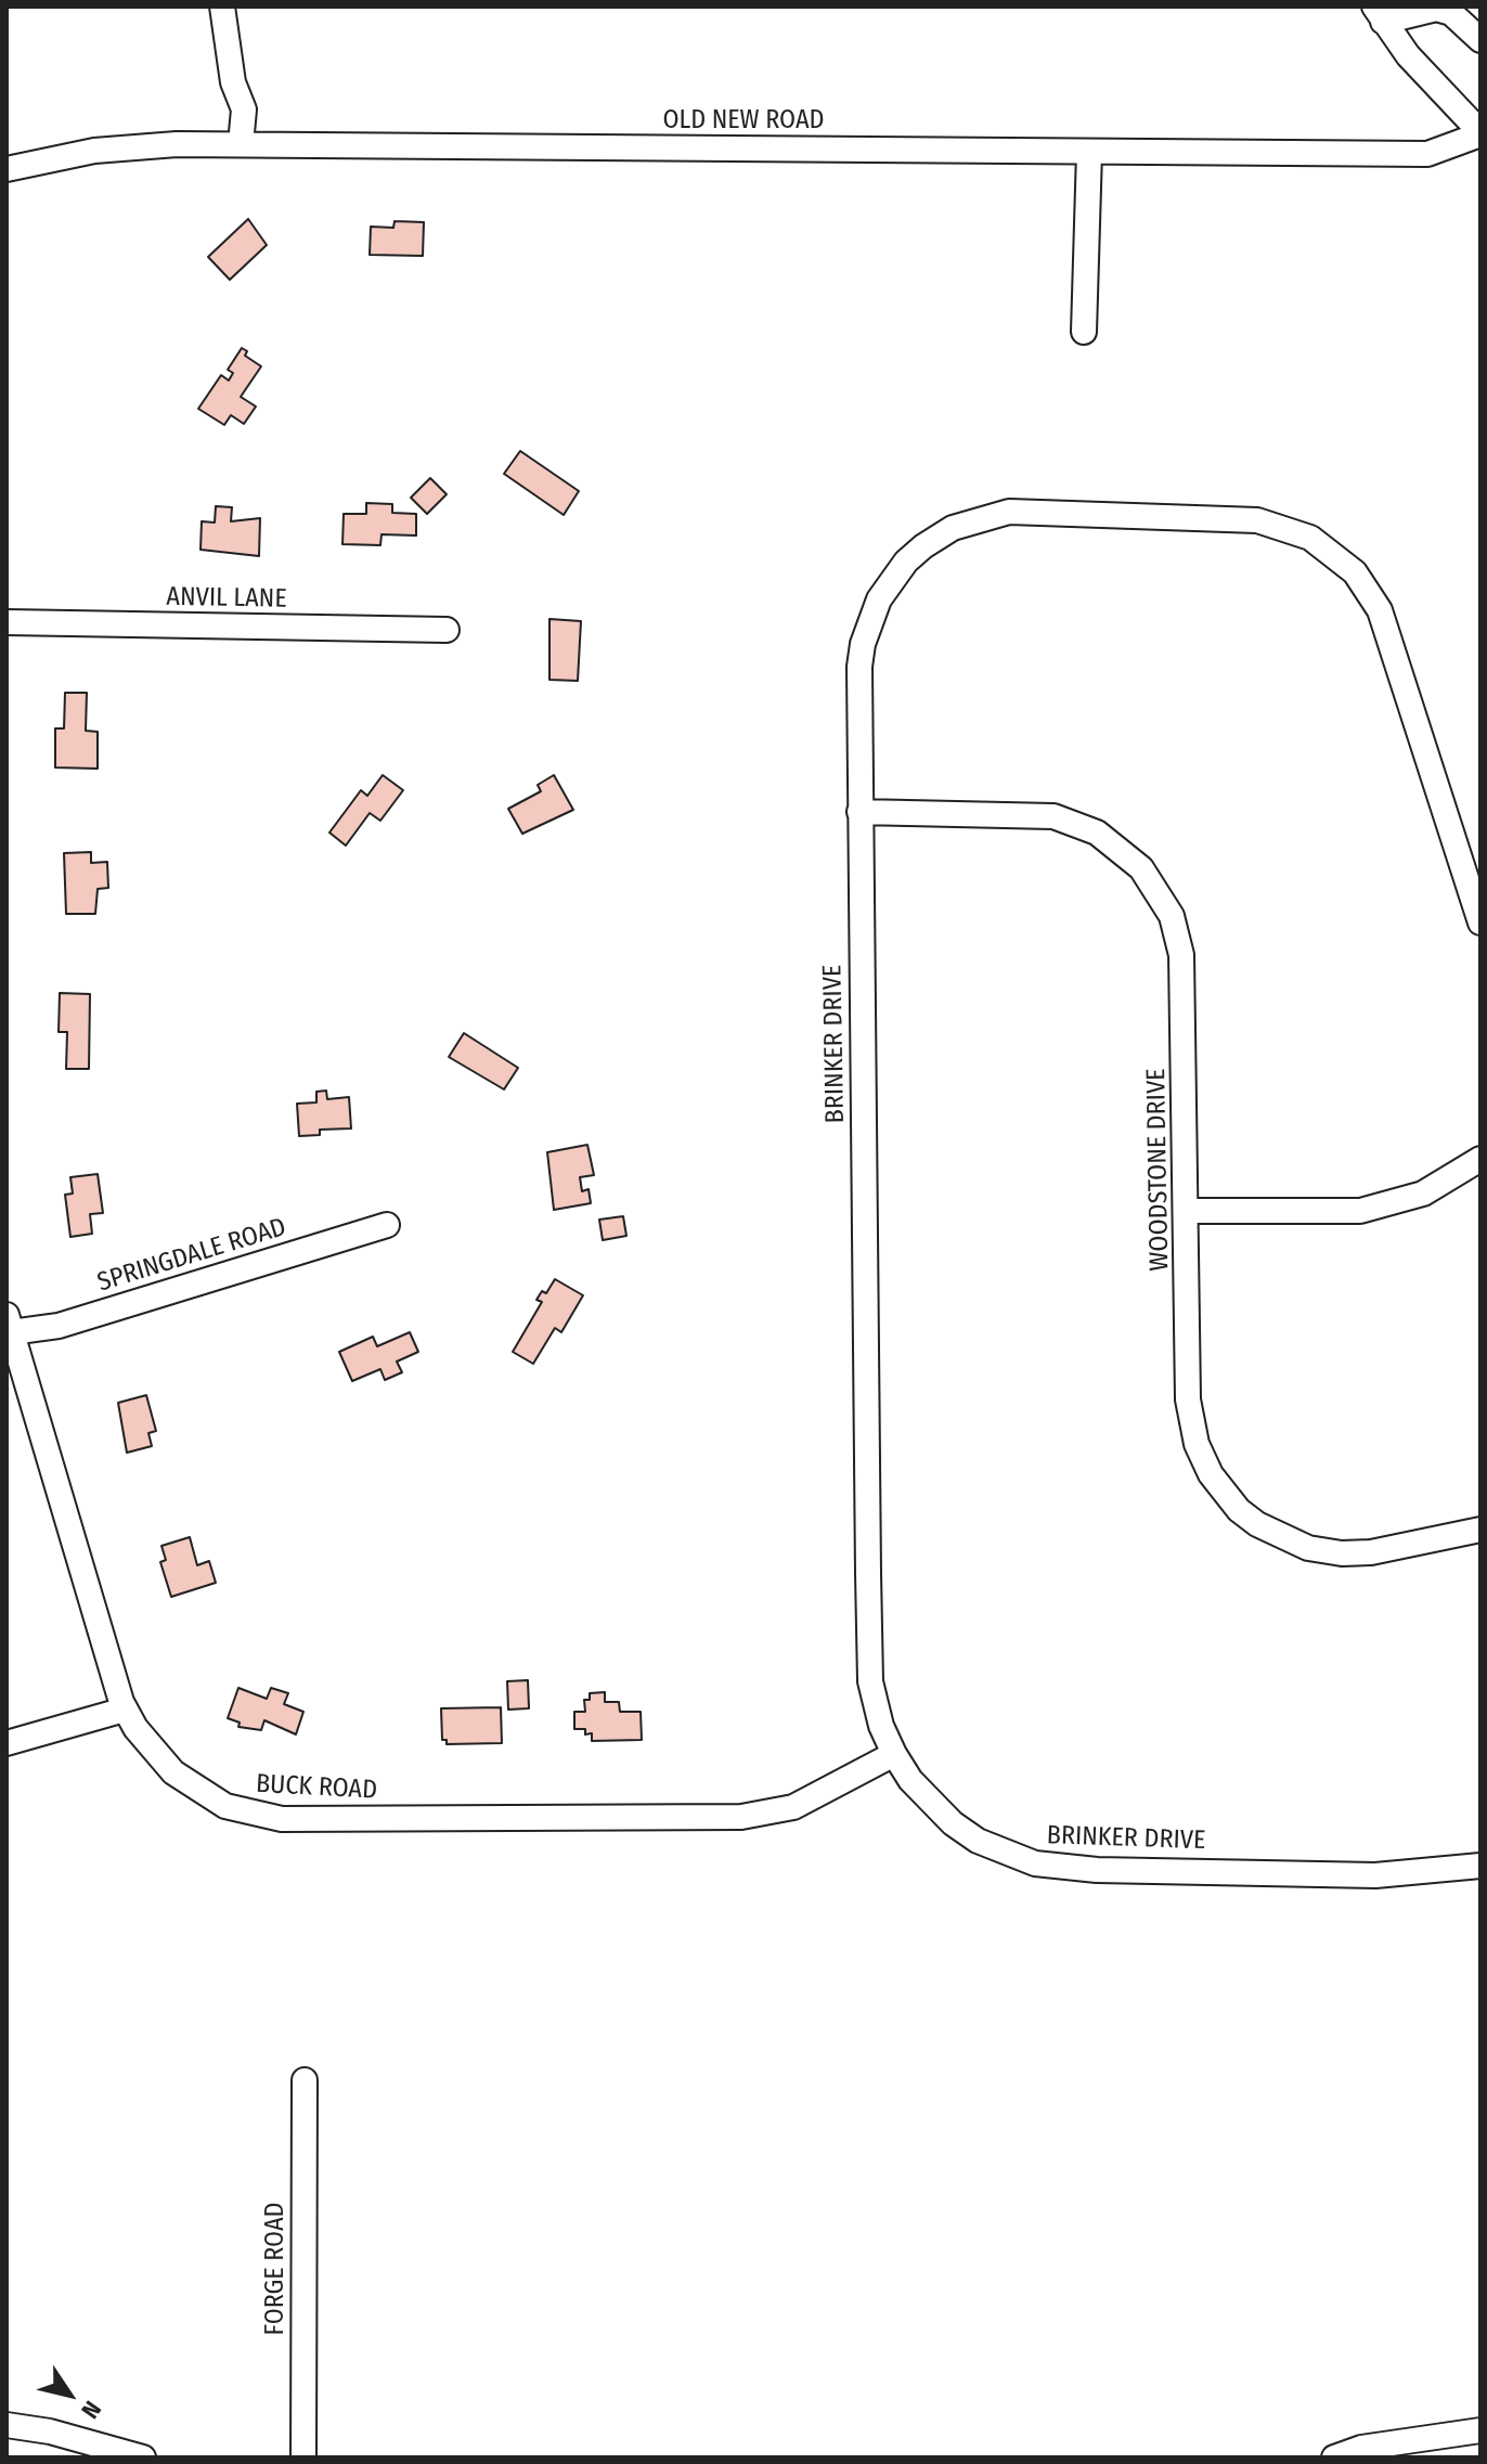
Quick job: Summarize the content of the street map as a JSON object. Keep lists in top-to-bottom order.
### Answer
{
  "streets": {
    "street": [
      "OLD NEW ROAD",
      "ANVIL LANE",
      "BRINKER DRIVE",
      "WOODSTONE DRIVE",
      "SPRINGDALE ROAD",
      "BUCK ROAD",
      "FORGE ROAD"
    ]
  },
  "crossings": [
    ["BRINKER DRIVE", "WOODSTONE DRIVE"],
    ["BRINKER DRIVE", "BUCK ROAD"],
    ["SPRINGDALE ROAD", "BUCK ROAD"]
  ],
  "north": "bottom right"
}
